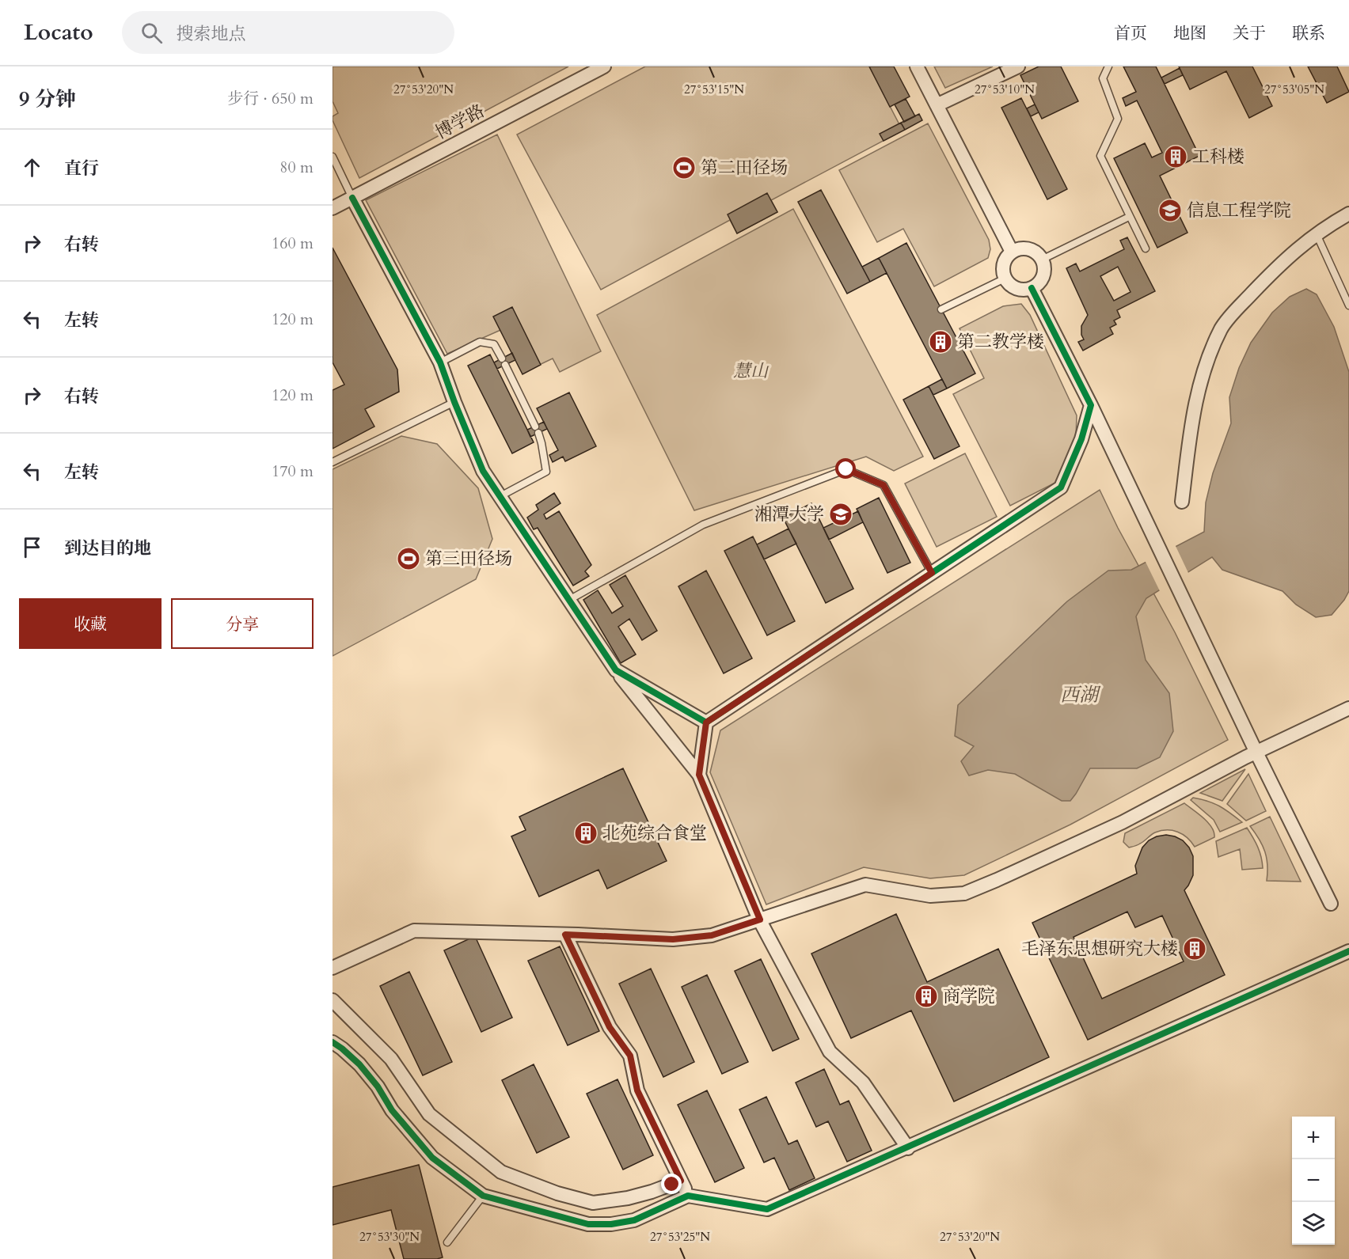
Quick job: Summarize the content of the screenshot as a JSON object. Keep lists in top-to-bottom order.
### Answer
{
  "streets": {
    "street": ["博学路"]
  },
  "water": ["西湖"],
  "parks": ["慧山"],
  "places": {
    "building": [
      "工科楼",
      "第二教学楼",
      "北苑综合食堂",
      "毛泽东思想研究大楼",
      "商学院"
    ],
    "sports": ["第二田径场", "第三田径场"],
    "school or university": ["信息工程学院", "湘潭大学"]
  },
  "page": {
    "header": "Locato",
    "search": "搜索地点",
    "nav": [
      "首页",
      "地图",
      "关于",
      "联系"
    ],
    "heading": ["9 分钟", "步行 · 650 m"],
    "list": [
      ["直行", "80 m"],
      ["右转", "160 m"],
      ["左转", "120 m"],
      ["右转", "120 m"],
      ["左转", "170 m"],
      "到达目的地"
    ],
    "buttons": ["收藏", "分享"],
    "map_buttons": ["+", "−"]
  },
  "coordinates": [
    "27°53'20\"N",
    "27°53'15\"N",
    "27°53'10\"N",
    "27°53'05\"N",
    "27°53'30\"N",
    "27°53'25\"N"
  ]
}
